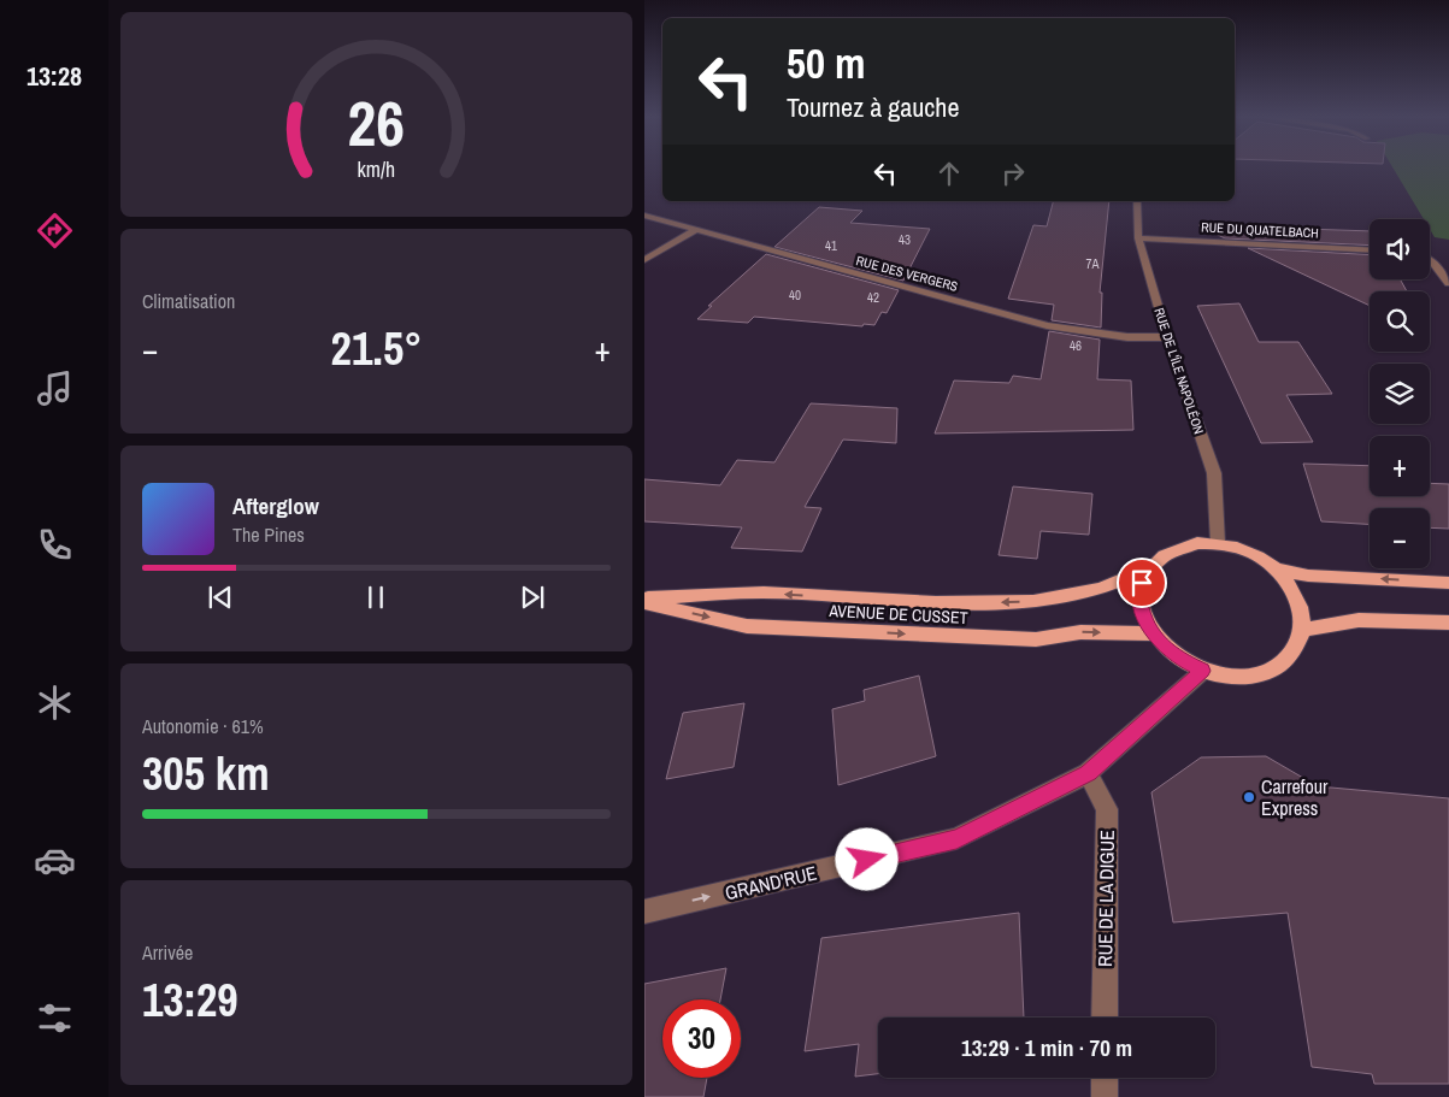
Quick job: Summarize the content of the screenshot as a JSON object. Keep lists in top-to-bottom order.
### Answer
{
  "streets": {
    "main road": ["AVENUE DE CUSSET"],
    "street": [
      "RUE DU QUATELBACH",
      "RUE DES VERGERS",
      "RUE DE L'ÎLE NAPOLÉON",
      "GRAND'RUE",
      "RUE DE LA DIGUE"
    ]
  },
  "crossings": [
    ["RUE DU QUATELBACH", "RUE DE L'ÎLE NAPOLÉON"],
    ["RUE DES VERGERS", "RUE DE L'ÎLE NAPOLÉON"],
    ["RUE DE L'ÎLE NAPOLÉON", "AVENUE DE CUSSET"],
    ["RUE DE L'ÎLE NAPOLÉON", "GRAND'RUE"],
    ["AVENUE DE CUSSET", "GRAND'RUE"],
    ["GRAND'RUE", "RUE DE LA DIGUE"]
  ],
  "one_way": ["GRAND'RUE"],
  "places": ["Carrefour Express"],
  "house_numbers": [
    "43",
    "41",
    "7A",
    "40",
    "42",
    "46"
  ],
  "page": {
    "tabs": "13:28",
    "turn": ["50 m", "Tournez à gauche"],
    "map_buttons": ["+", "−"],
    "tile": [
      "Climatisation",
      ["Autonomie · 61%", "305 km"],
      ["Arrivée", "13:29"]
    ],
    "heat": ["−", "21.5°", "+"],
    "song": ["Afterglow", "The Pines"],
    "limit": "30",
    "trip": "13:29 · 1 min · 70 m",
    "gauge": ["26", "km/h"]
  }
}
